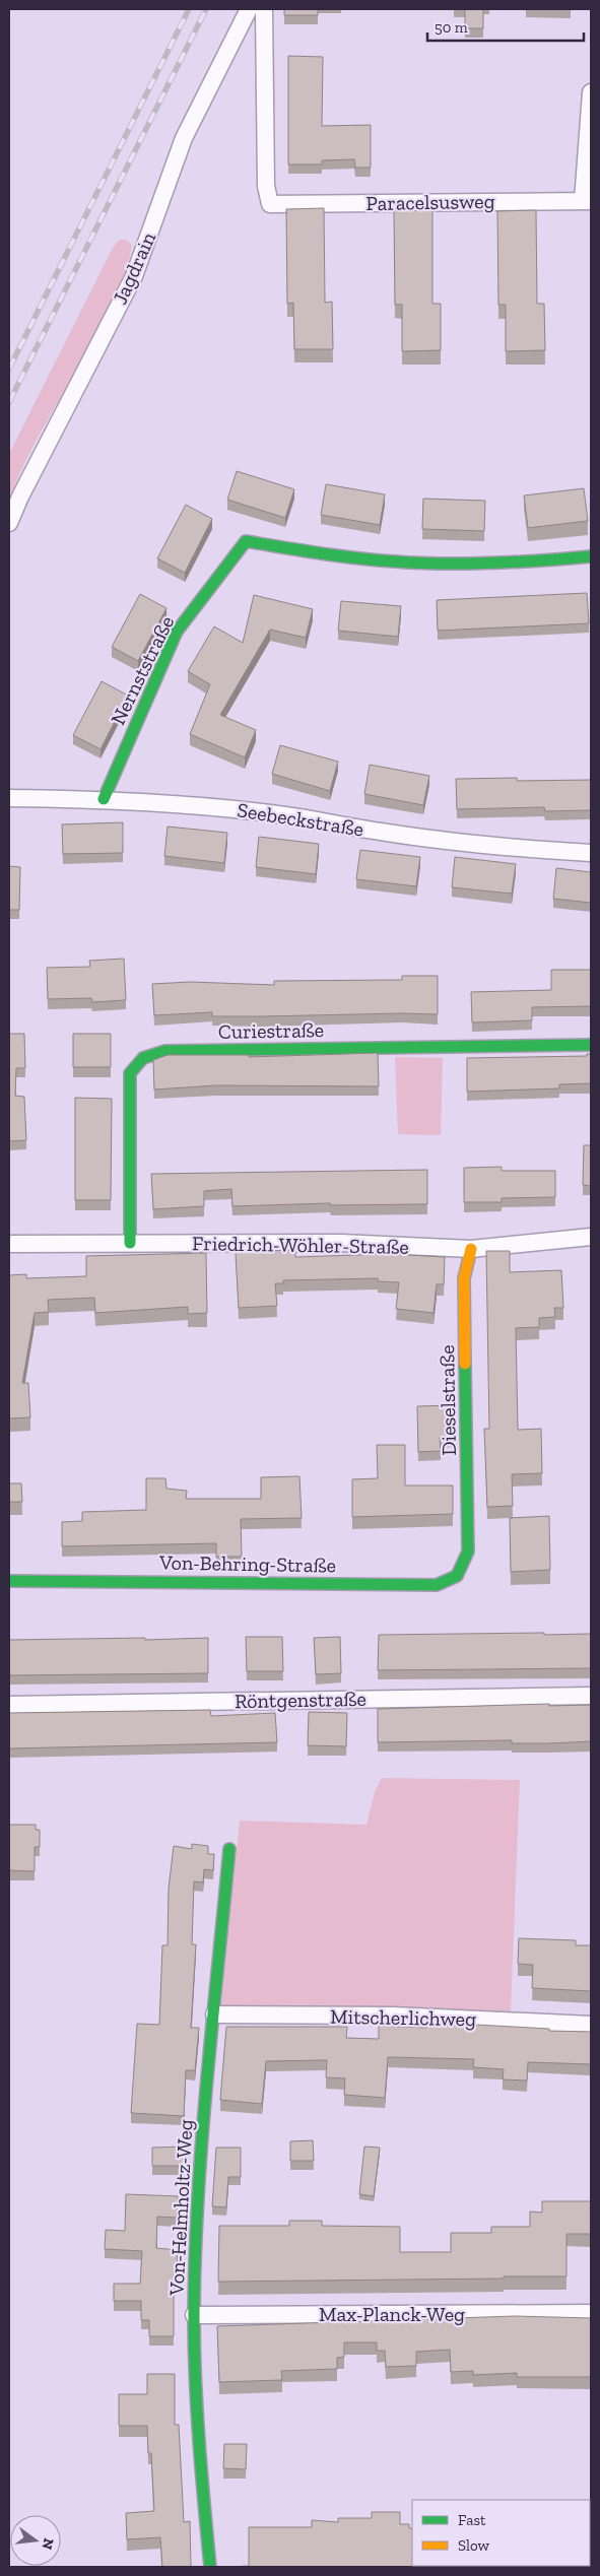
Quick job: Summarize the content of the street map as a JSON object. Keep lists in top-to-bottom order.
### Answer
{
  "streets": {
    "street": [
      "Paracelsusweg",
      "Jagdrain",
      "Nernststraße",
      "Seebeckstraße",
      "Curiestraße",
      "Friedrich-Wöhler-Straße",
      "Dieselstraße",
      "Von-Behring-Straße",
      "Röntgenstraße",
      "Mitscherlichweg",
      "Von-Helmholtz-Weg",
      "Max-Planck-Weg"
    ]
  },
  "crossings": [
    ["Nernststraße", "Seebeckstraße"],
    ["Curiestraße", "Friedrich-Wöhler-Straße"],
    ["Friedrich-Wöhler-Straße", "Dieselstraße"],
    ["Dieselstraße", "Von-Behring-Straße"],
    ["Mitscherlichweg", "Von-Helmholtz-Weg"],
    ["Von-Helmholtz-Weg", "Max-Planck-Weg"]
  ],
  "legend": ["Fast", "Slow"],
  "scale_bar": "50 m",
  "north": "right"
}
